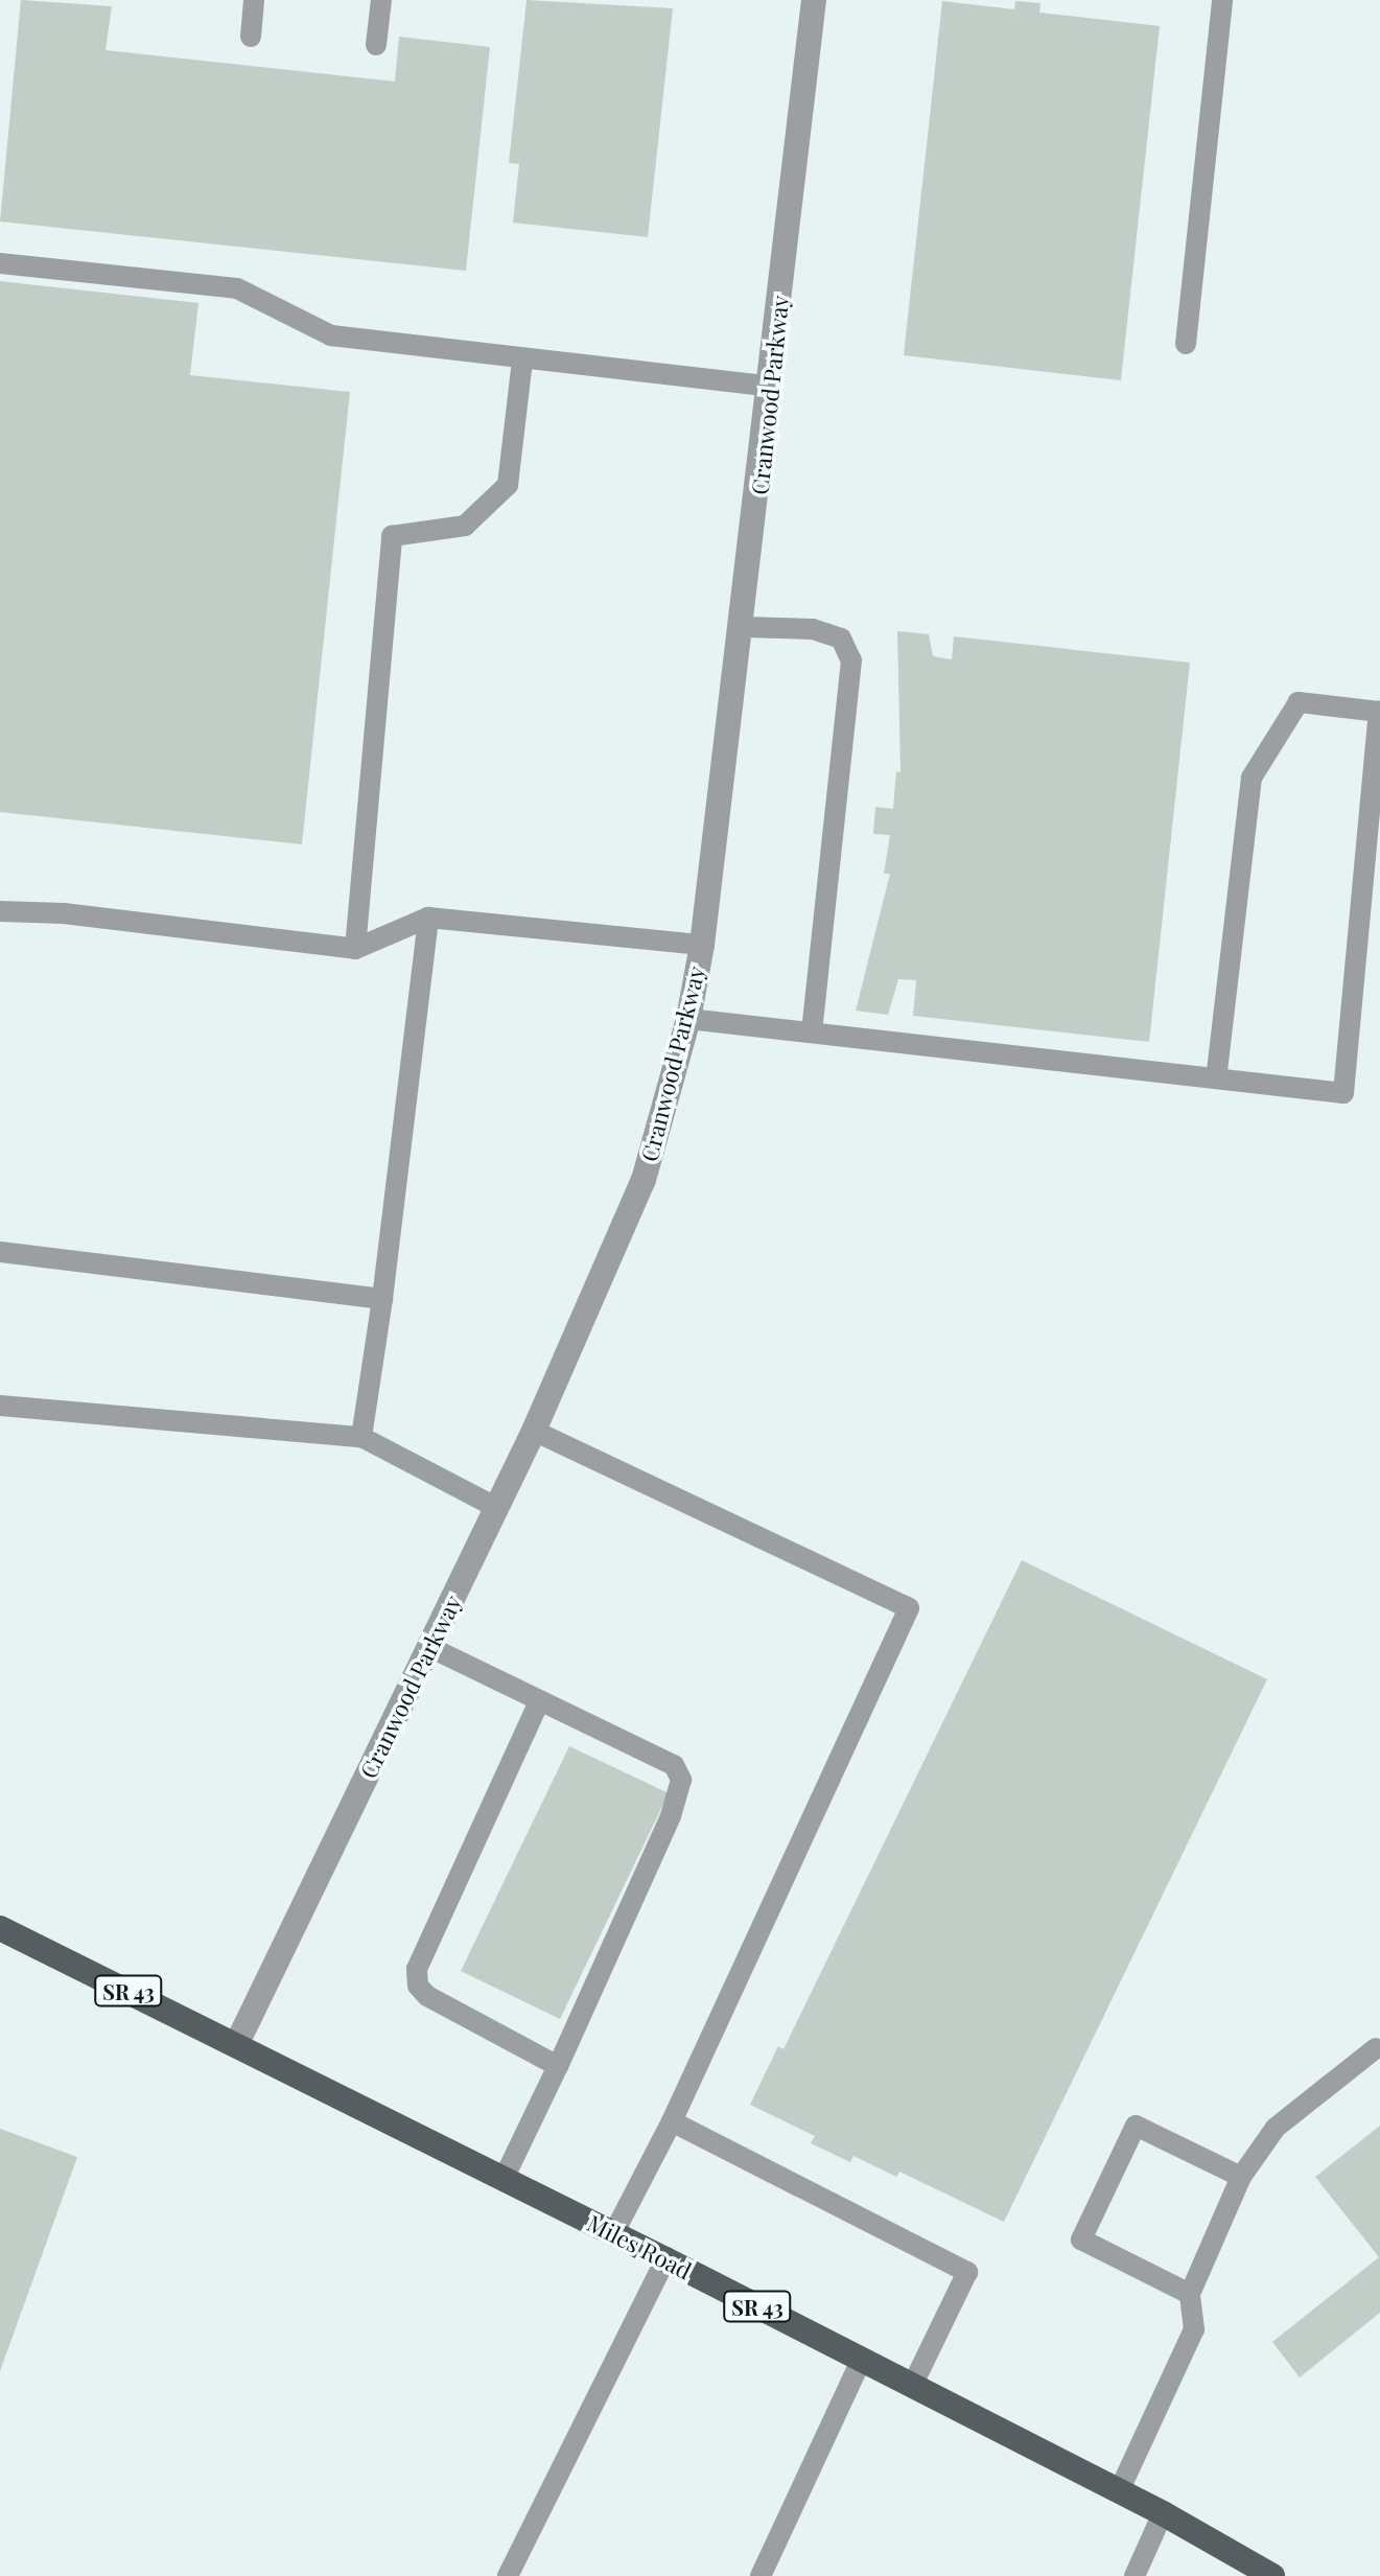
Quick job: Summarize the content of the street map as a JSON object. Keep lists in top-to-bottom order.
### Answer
{
  "streets": {
    "main road": ["SR 43", "Miles Road"],
    "street": ["Cranwood Parkway"]
  },
  "crossings": [
    ["Cranwood Parkway", "Miles Road"]
  ]
}
